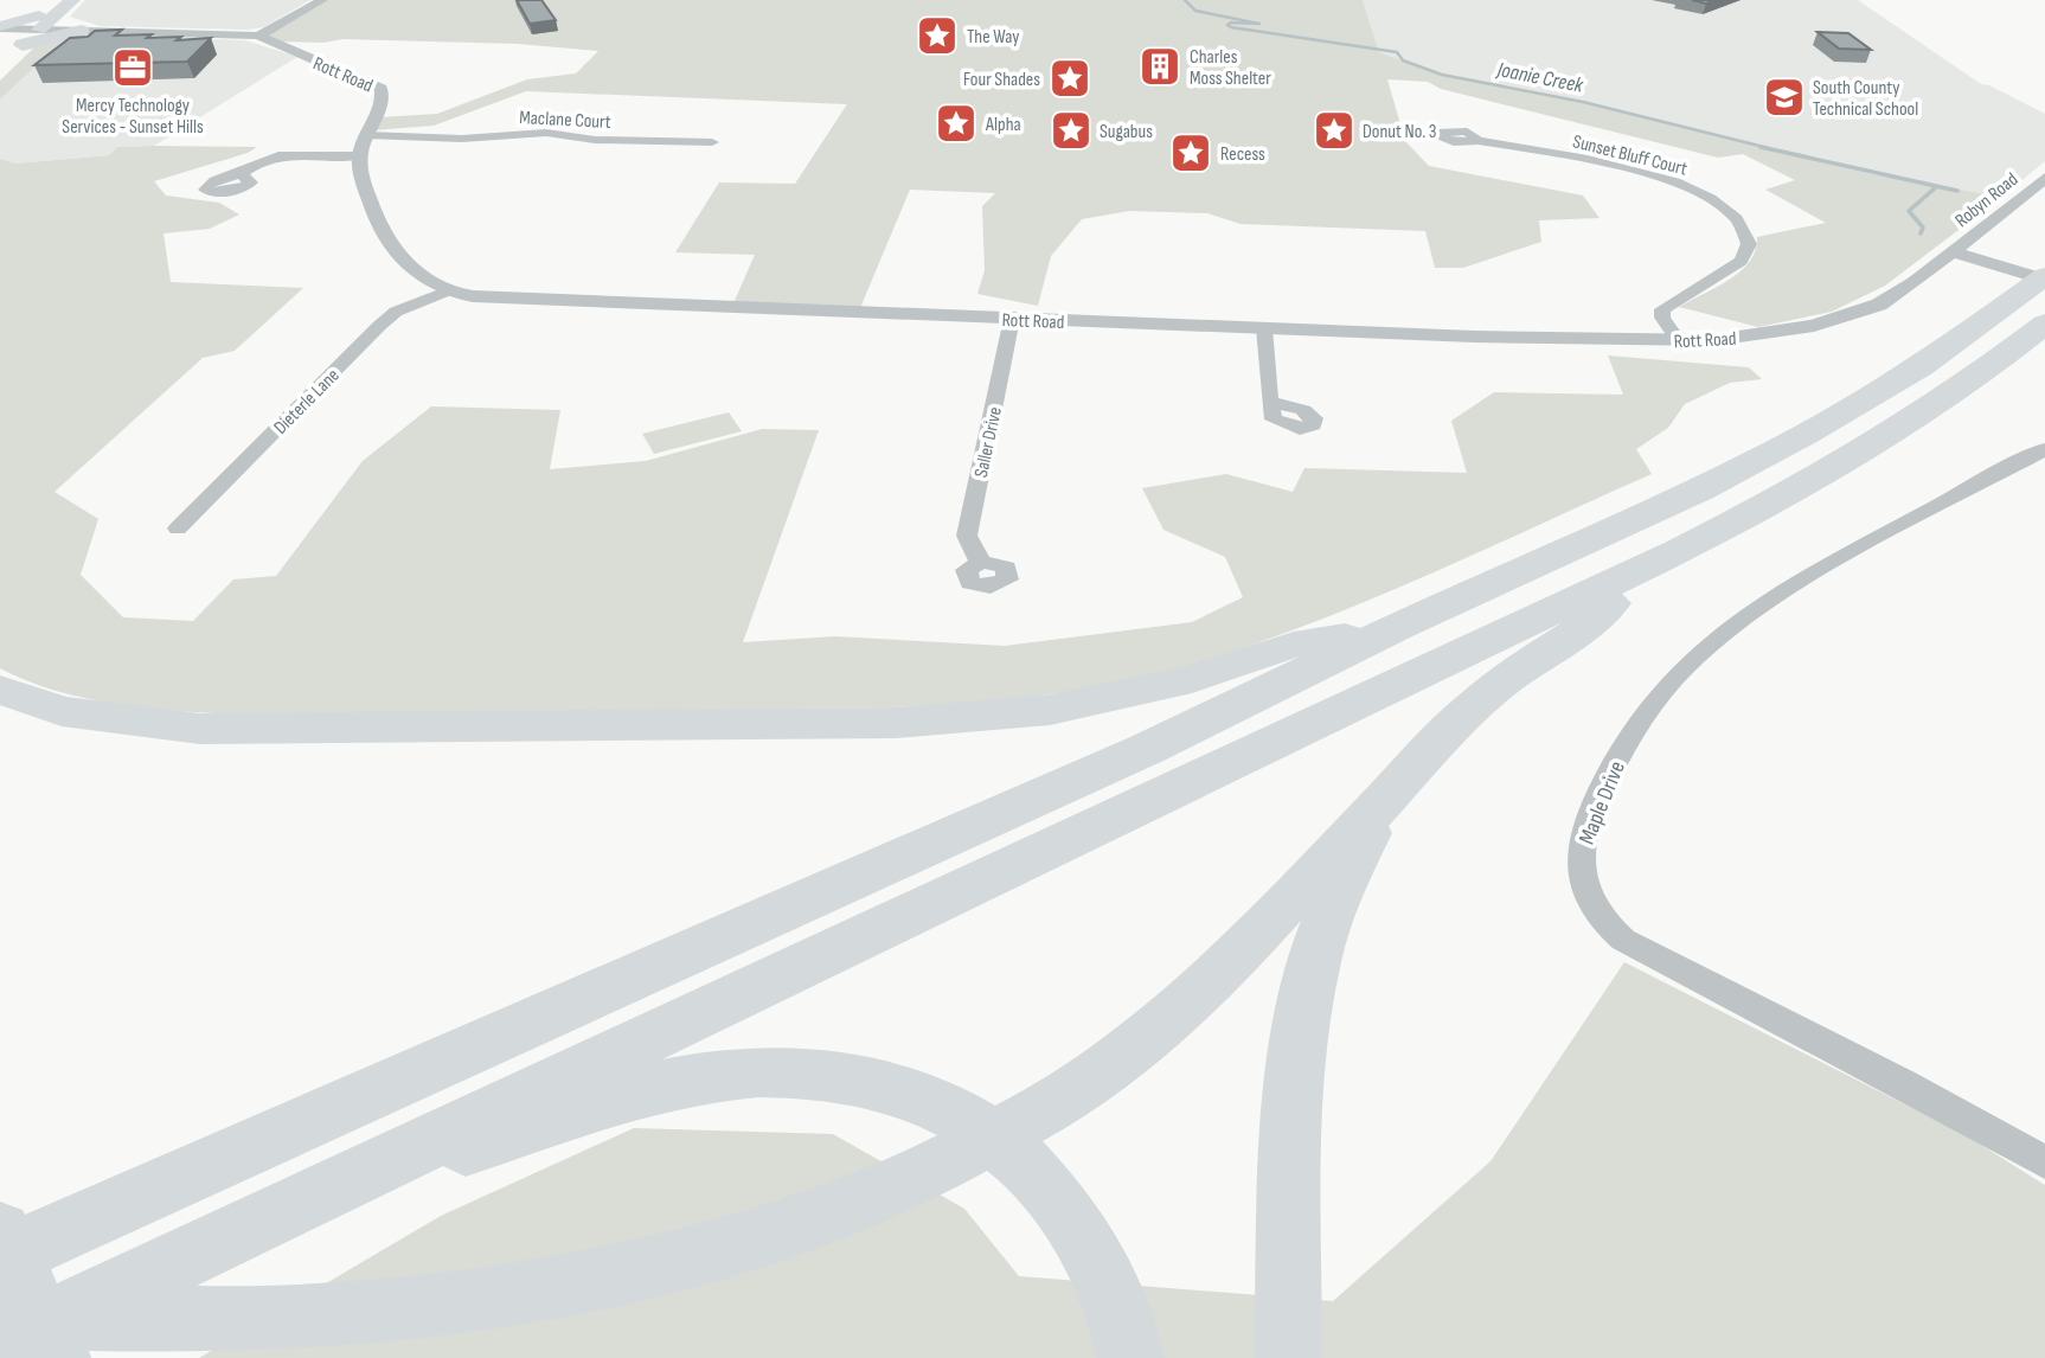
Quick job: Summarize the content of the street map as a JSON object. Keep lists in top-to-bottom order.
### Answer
{
  "streets": {
    "street": [
      "Rott Road",
      "Maclane Court",
      "Sunset Bluff Court",
      "Robyn Road",
      "Dieterle Lane",
      "Saller Drive",
      "Maple Drive"
    ]
  },
  "crossings": [
    ["Rott Road", "Maclane Court"],
    ["Rott Road", "Sunset Bluff Court"],
    ["Rott Road", "Robyn Road"],
    ["Rott Road", "Dieterle Lane"],
    ["Rott Road", "Saller Drive"]
  ],
  "water": ["Joanie Creek"],
  "places": {
    "place": [
      "The Way",
      "Four Shades",
      "Alpha",
      "Sugabus",
      "Donut No. 3",
      "Recess"
    ],
    "building": ["Charles Moss Shelter"],
    "office": ["Mercy Technology Services - Sunset Hills"],
    "school or university": ["South County Technical School"]
  }
}
